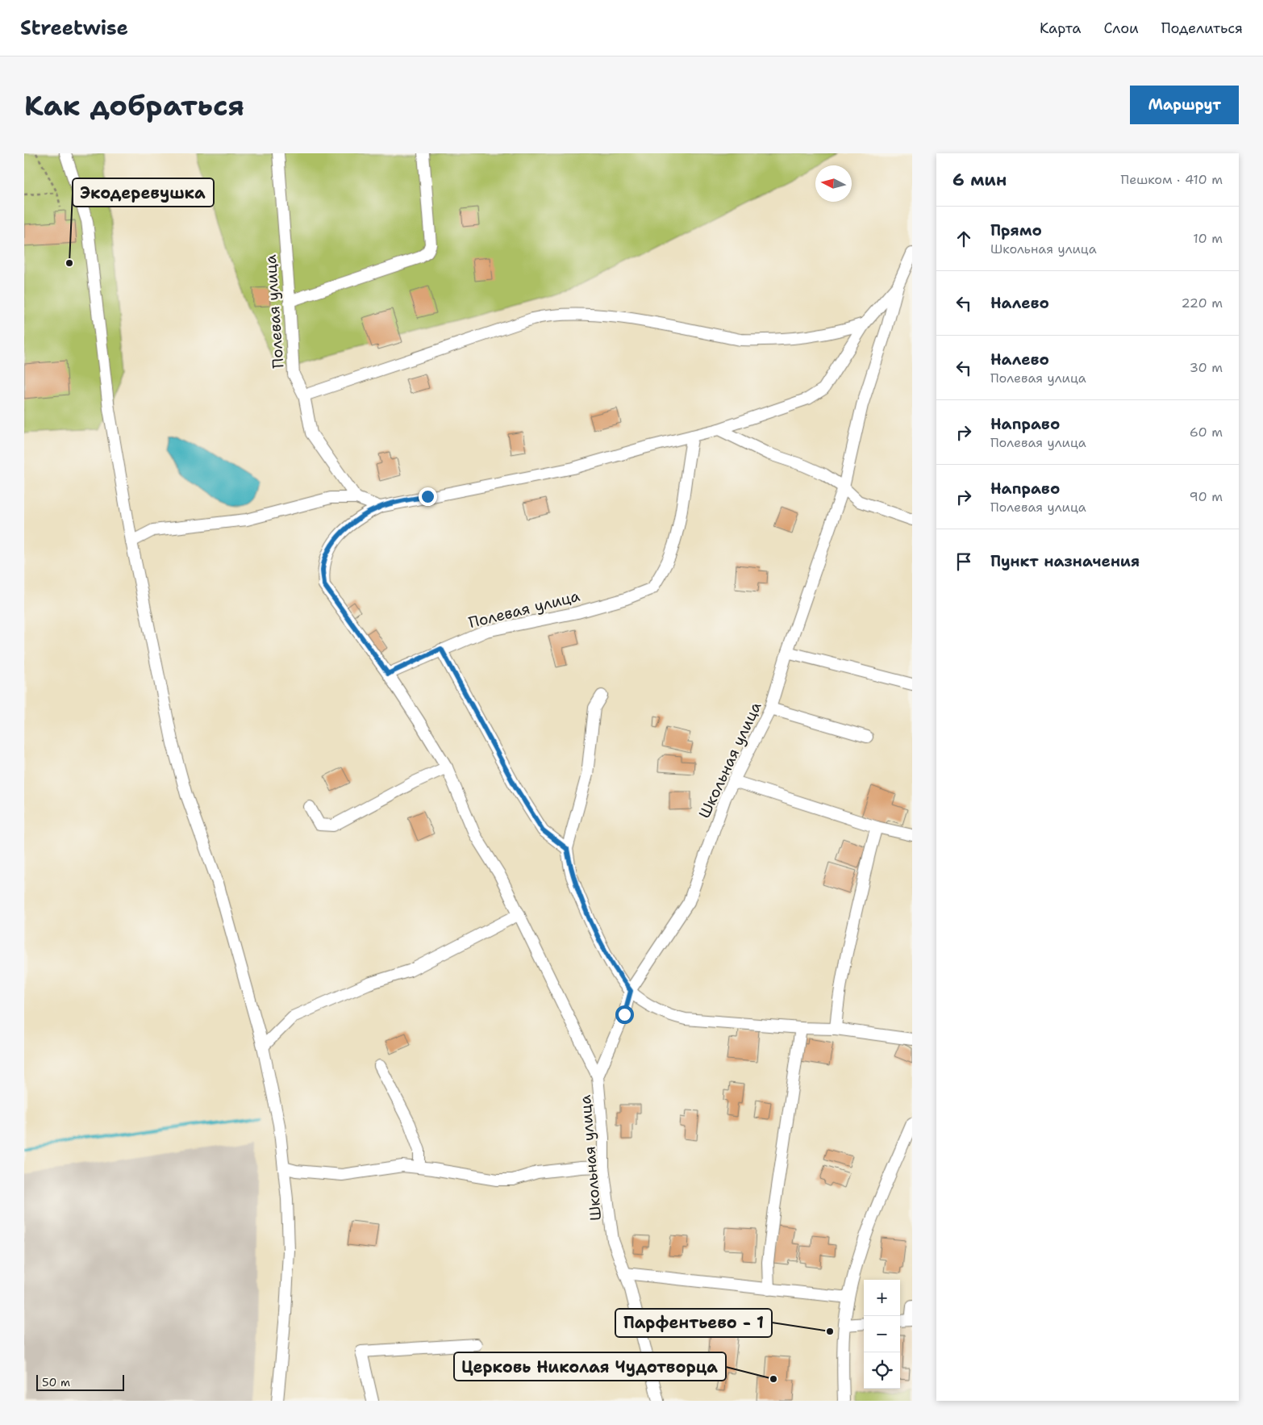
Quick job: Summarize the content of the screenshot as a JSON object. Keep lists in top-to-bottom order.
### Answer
{
  "streets": {
    "street": ["Полевая улица", "Школьная улица"]
  },
  "crossings": [
    ["Полевая улица", "Школьная улица"]
  ],
  "places": ["Экодеревушка", "Парфентьево - 1", "Церковь Николая Чудотворца"],
  "scale_bar": "50 m",
  "north": "left",
  "page": {
    "header": "Streetwise",
    "nav": ["Карта", "Слои", "Поделиться"],
    "buttons": "Маршрут",
    "title": "Как добраться",
    "heading": ["6 мин", "Пешком · 410 m"],
    "list": [
      ["Прямо", "Школьная улица", "10 m"],
      ["Налево", "220 m"],
      ["Налево", "Полевая улица", "30 m"],
      ["Направо", "Полевая улица", "60 m"],
      ["Направо", "Полевая улица", "90 m"],
      "Пункт назначения"
    ],
    "map_buttons": ["+", "−"],
    "scale": "50 m"
  }
}
